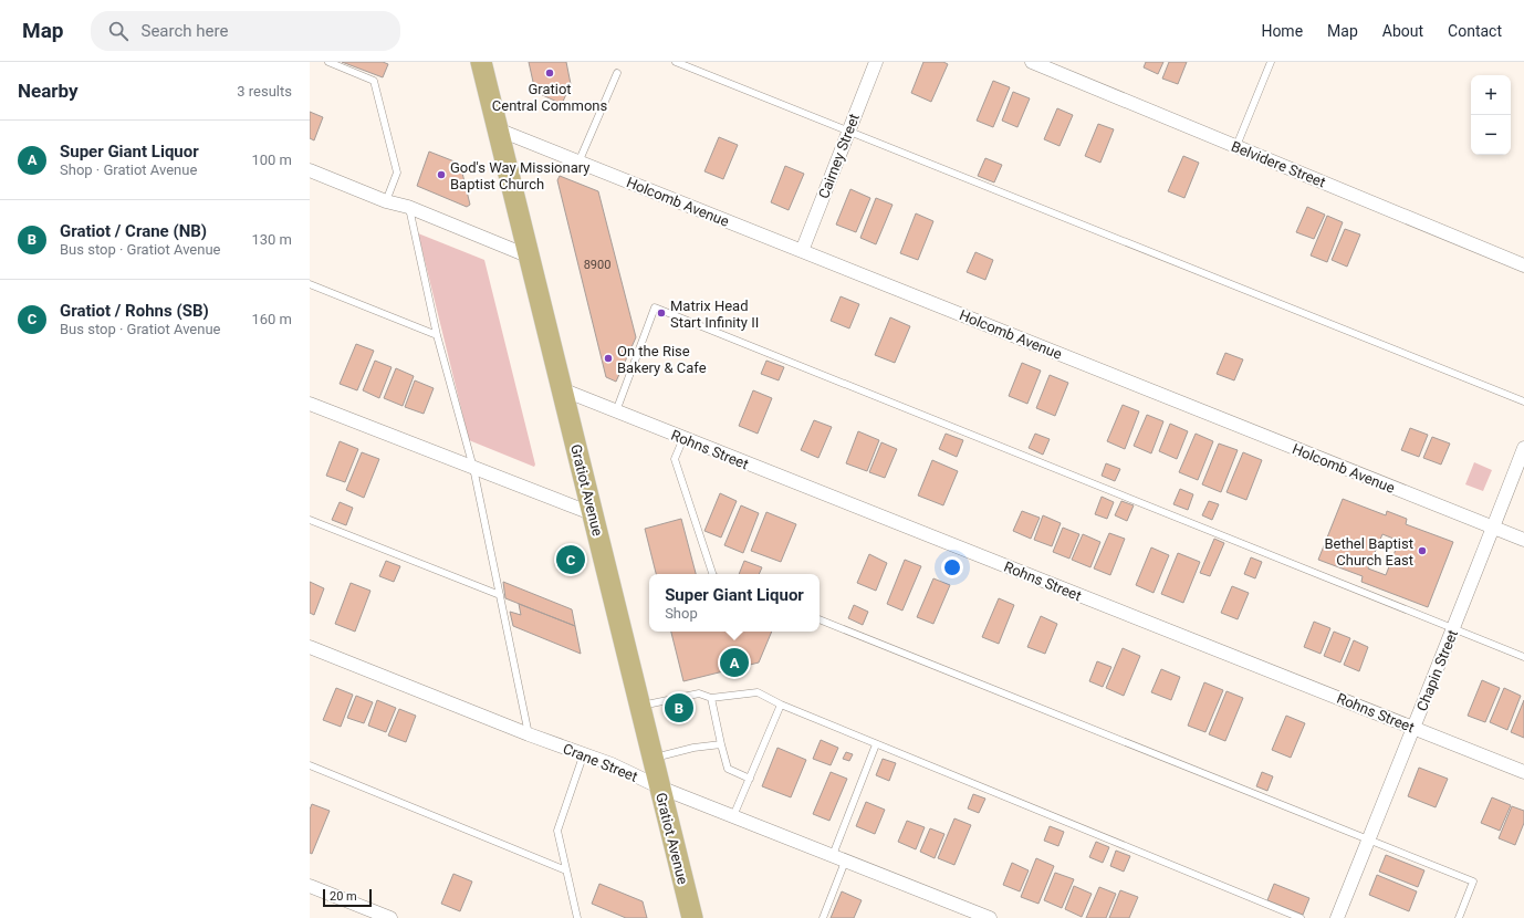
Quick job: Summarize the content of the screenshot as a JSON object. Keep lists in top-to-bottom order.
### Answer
{
  "streets": {
    "main road": ["Gratiot Avenue"],
    "street": [
      "Cairney Street",
      "Belvidere Street",
      "Holcomb Avenue",
      "Rohns Street",
      "Chapin Street",
      "Crane Street"
    ]
  },
  "crossings": [
    ["Cairney Street", "Holcomb Avenue"],
    ["Holcomb Avenue", "Gratiot Avenue"],
    ["Holcomb Avenue", "Chapin Street"],
    ["Rohns Street", "Gratiot Avenue"],
    ["Rohns Street", "Chapin Street"],
    ["Gratiot Avenue", "Crane Street"]
  ],
  "places": [
    "Gratiot Central Commons",
    "God's Way Missionary Baptist Church",
    "Matrix Head Start Infinity II",
    "On the Rise Bakery & Cafe",
    "Bethel Baptist Church East"
  ],
  "house_numbers": ["8900"],
  "scale_bar": "20 m",
  "page": {
    "header": "Map",
    "search": "Search here",
    "nav": [
      "Home",
      "Map",
      "About",
      "Contact"
    ],
    "heading": ["Nearby", "3 results"],
    "map_buttons": ["+", "−"],
    "list": [
      {
        "mark": "A",
        "name": "Super Giant Liquor",
        "note": "Shop · Gratiot Avenue",
        "value": "100 m"
      },
      {
        "mark": "B",
        "name": "Gratiot / Crane (NB)",
        "note": "Bus stop · Gratiot Avenue",
        "value": "130 m"
      },
      {
        "mark": "C",
        "name": "Gratiot / Rohns (SB)",
        "note": "Bus stop · Gratiot Avenue",
        "value": "160 m"
      }
    ],
    "pins": ["C", "A", "B"],
    "popup": ["Super Giant Liquor", "Shop"],
    "scale": "20 m"
  }
}
